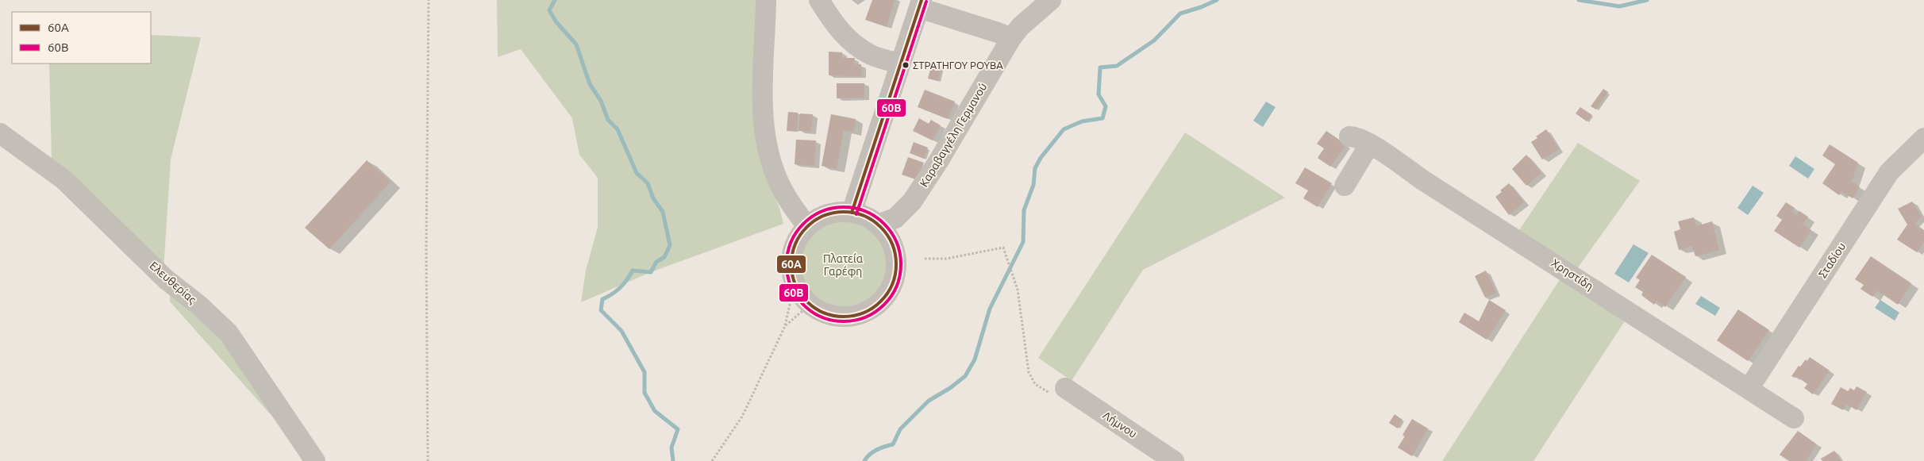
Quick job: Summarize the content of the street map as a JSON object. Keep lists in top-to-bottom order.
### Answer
{
  "streets": {
    "street": [
      "Καραβαγγέλη Γερμανού",
      "Σταδίου",
      "Χρηστίδη",
      "Ελευθερίας",
      "Λήμνου"
    ]
  },
  "crossings": [
    ["Σταδίου", "Χρηστίδη"]
  ],
  "parks": ["Πλατεία Γαρέφη"],
  "places": ["ΣΤΡΑΤΗΓΟΥ ΡΟΥΒΑ"],
  "lines": ["transit line 60Α", "transit line 60Β"],
  "legend": ["60Α", "60Β"]
}
